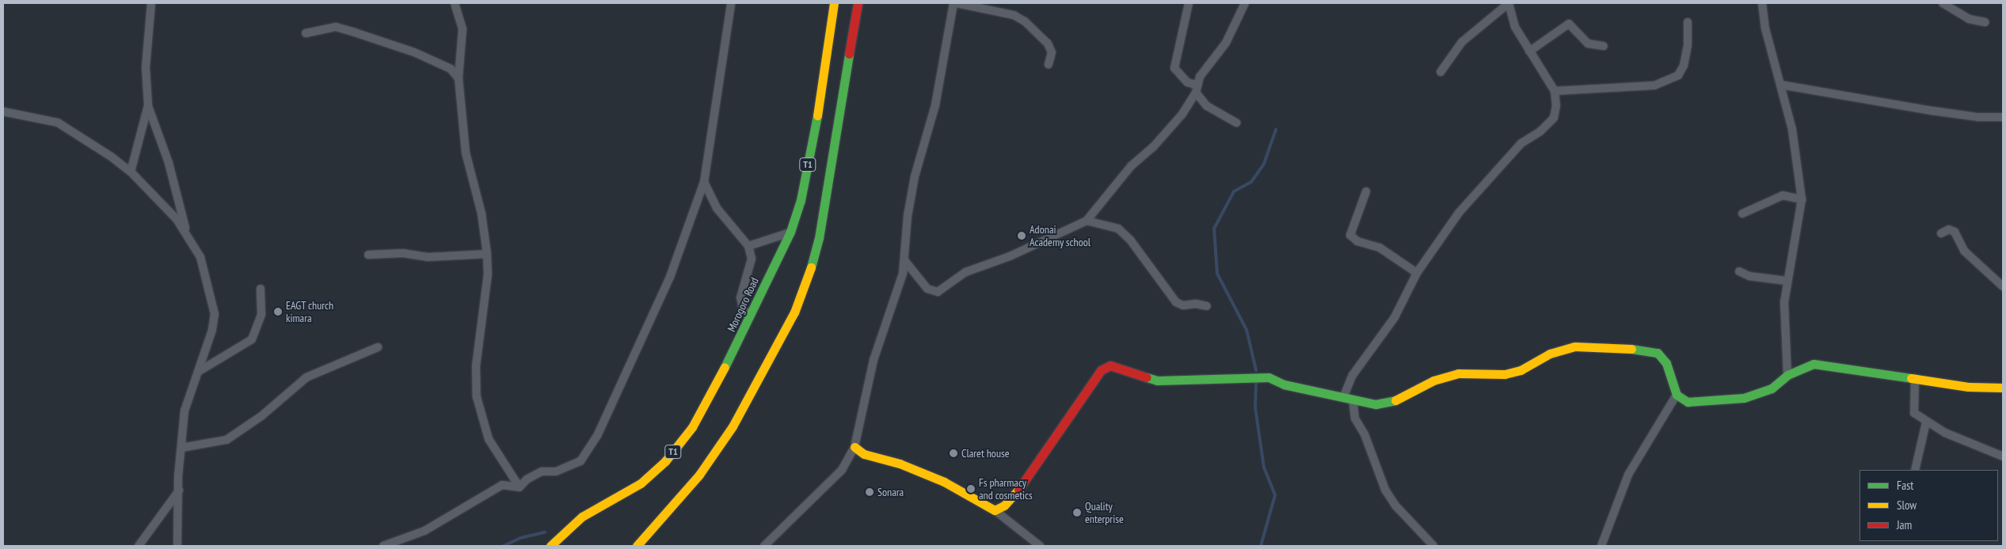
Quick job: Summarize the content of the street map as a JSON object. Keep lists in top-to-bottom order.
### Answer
{
  "streets": {
    "main road": ["T1", "Morogoro Road"]
  },
  "places": [
    "Adonai Academy school",
    "EAGT church kimara",
    "Claret house",
    "Fs pharmacy and cosmetics",
    "Sonara",
    "Quality enterprise"
  ],
  "legend": ["Fast", "Slow", "Jam"]
}
